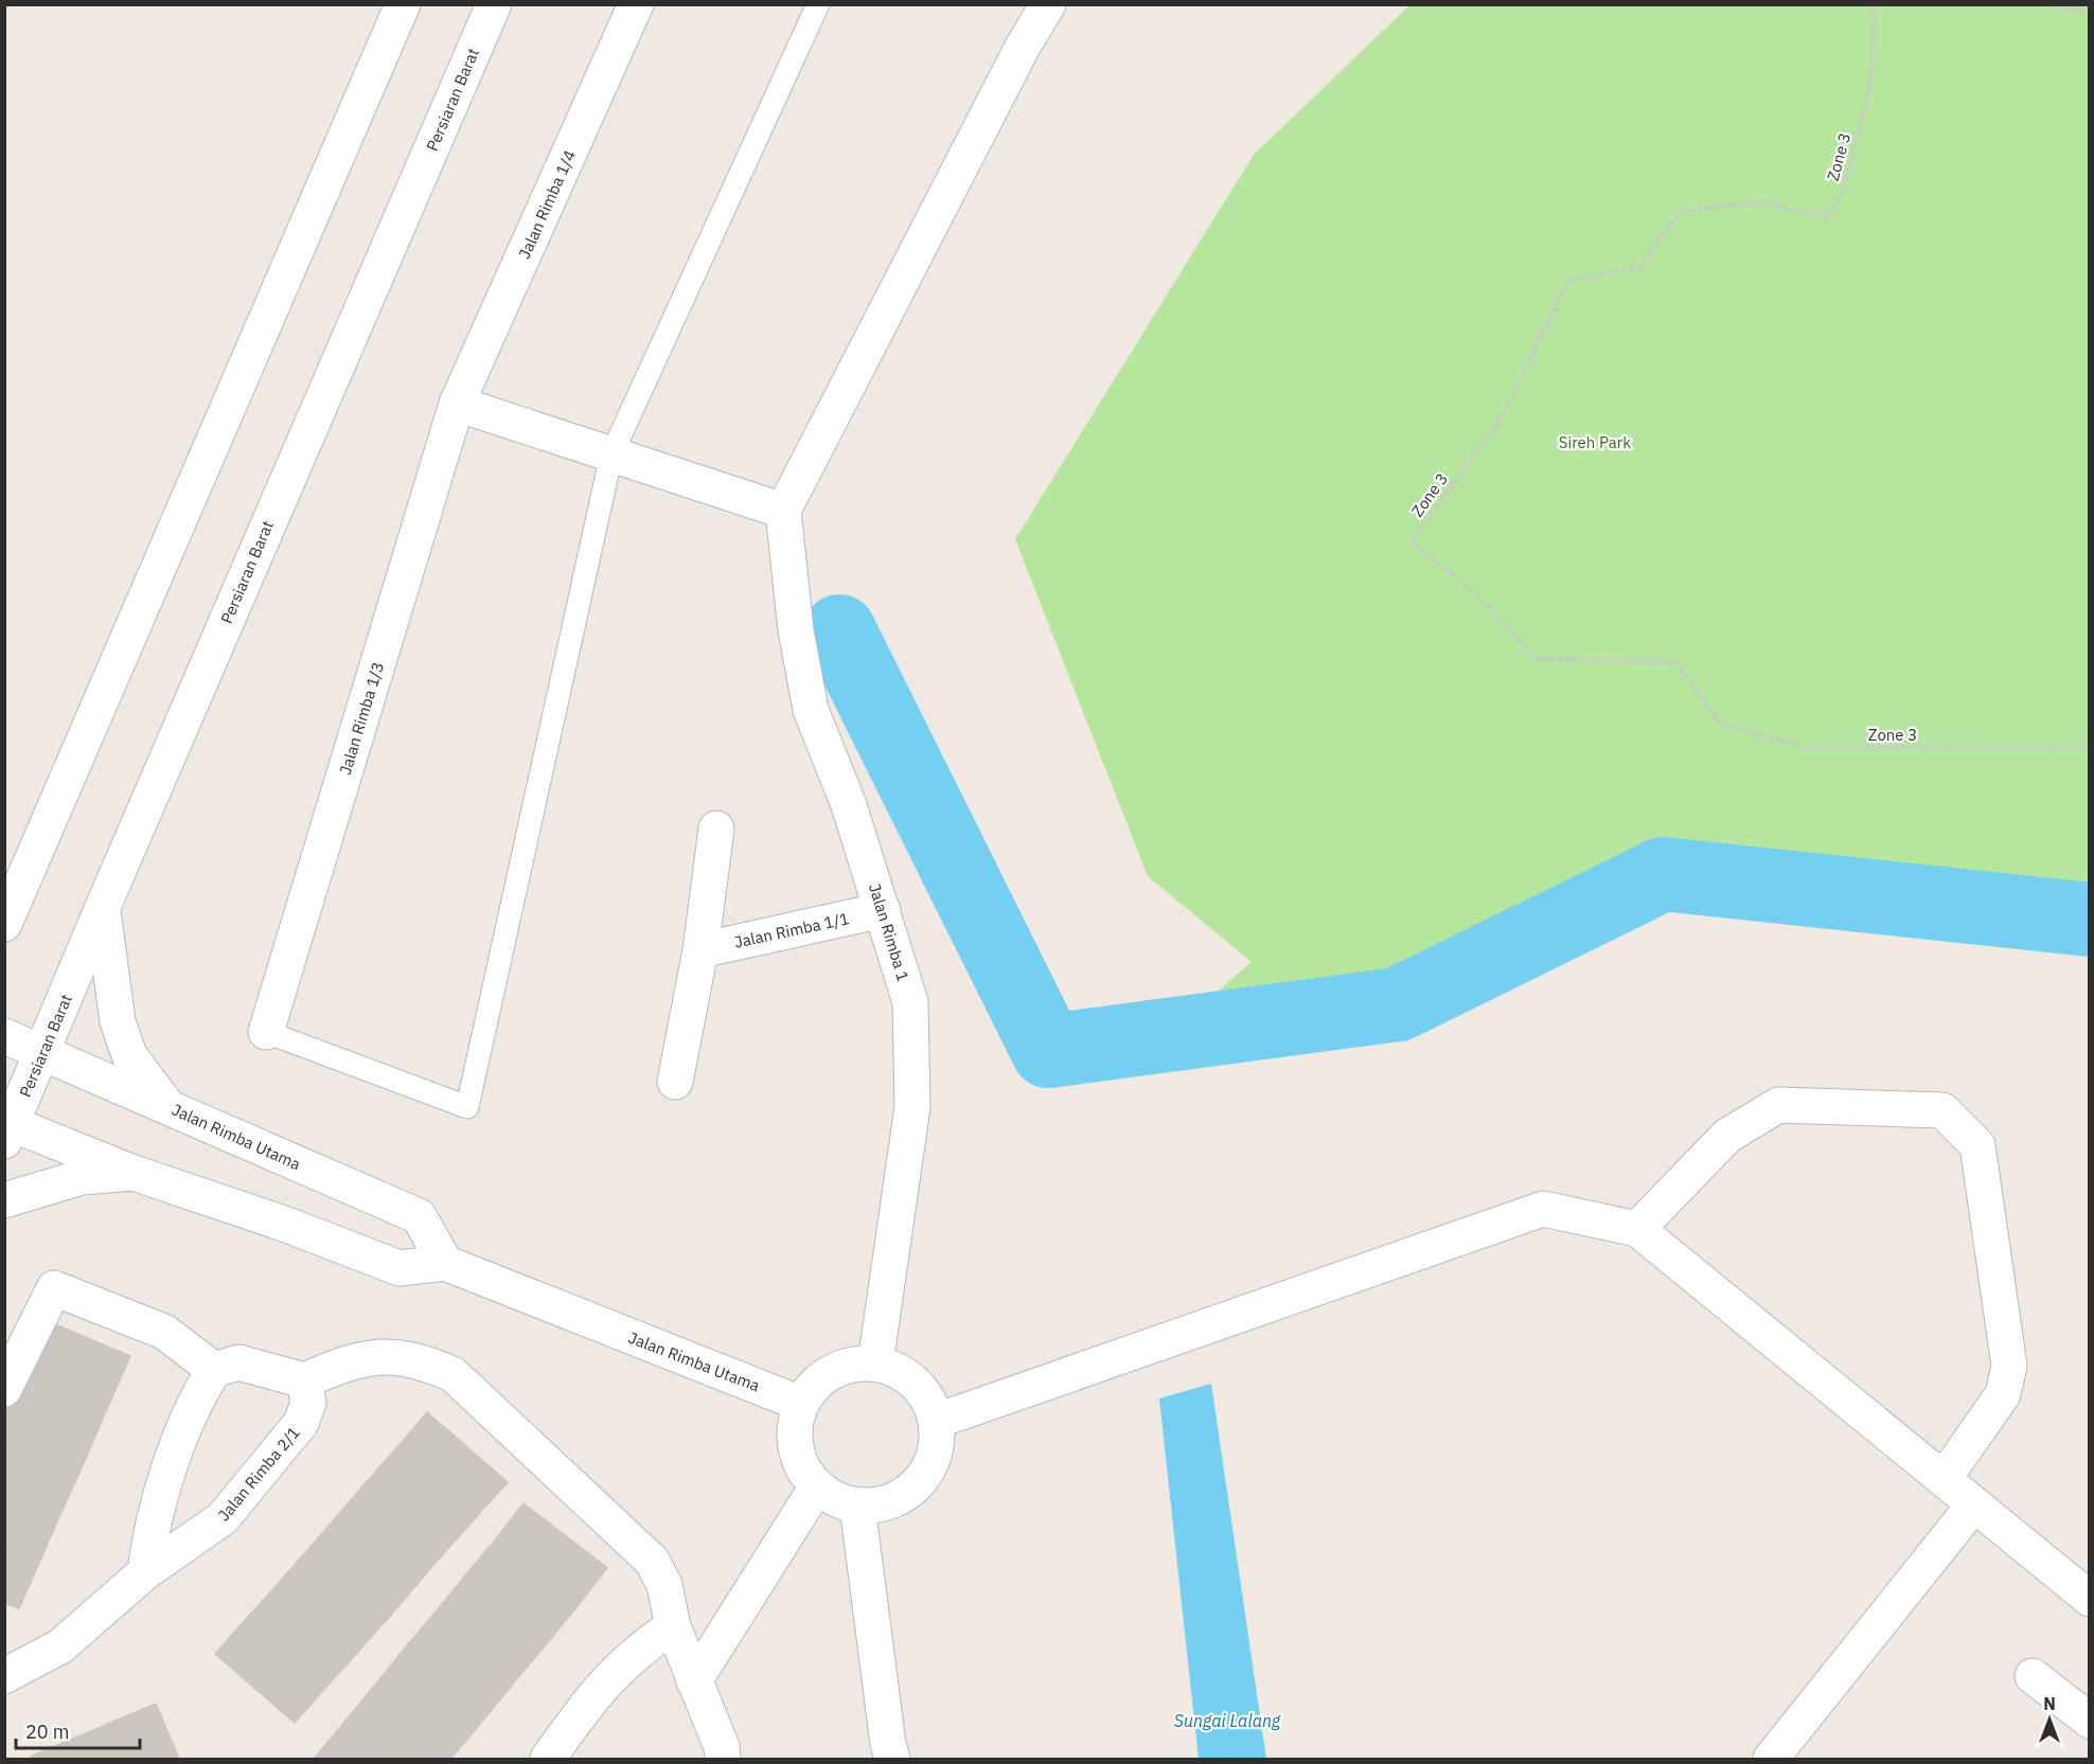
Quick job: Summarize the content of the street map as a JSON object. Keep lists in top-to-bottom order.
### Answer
{
  "streets": {
    "street": [
      "Persiaran Barat",
      "Jalan Rimba 1/4",
      "Jalan Rimba 1/3",
      "Jalan Rimba 1/1",
      "Jalan Rimba 1",
      "Jalan Rimba Utama",
      "Jalan Rimba 2/1"
    ],
    "path": ["Zone 3"]
  },
  "crossings": [
    ["Persiaran Barat", "Jalan Rimba Utama"],
    ["Jalan Rimba 1/4", "Jalan Rimba 1/3"],
    ["Jalan Rimba 1/1", "Jalan Rimba 1"],
    ["Jalan Rimba 1", "Jalan Rimba Utama"]
  ],
  "water": ["Sungai Lalang"],
  "parks": ["Sireh Park"],
  "scale_bar": "20 m",
  "north": "top"
}
